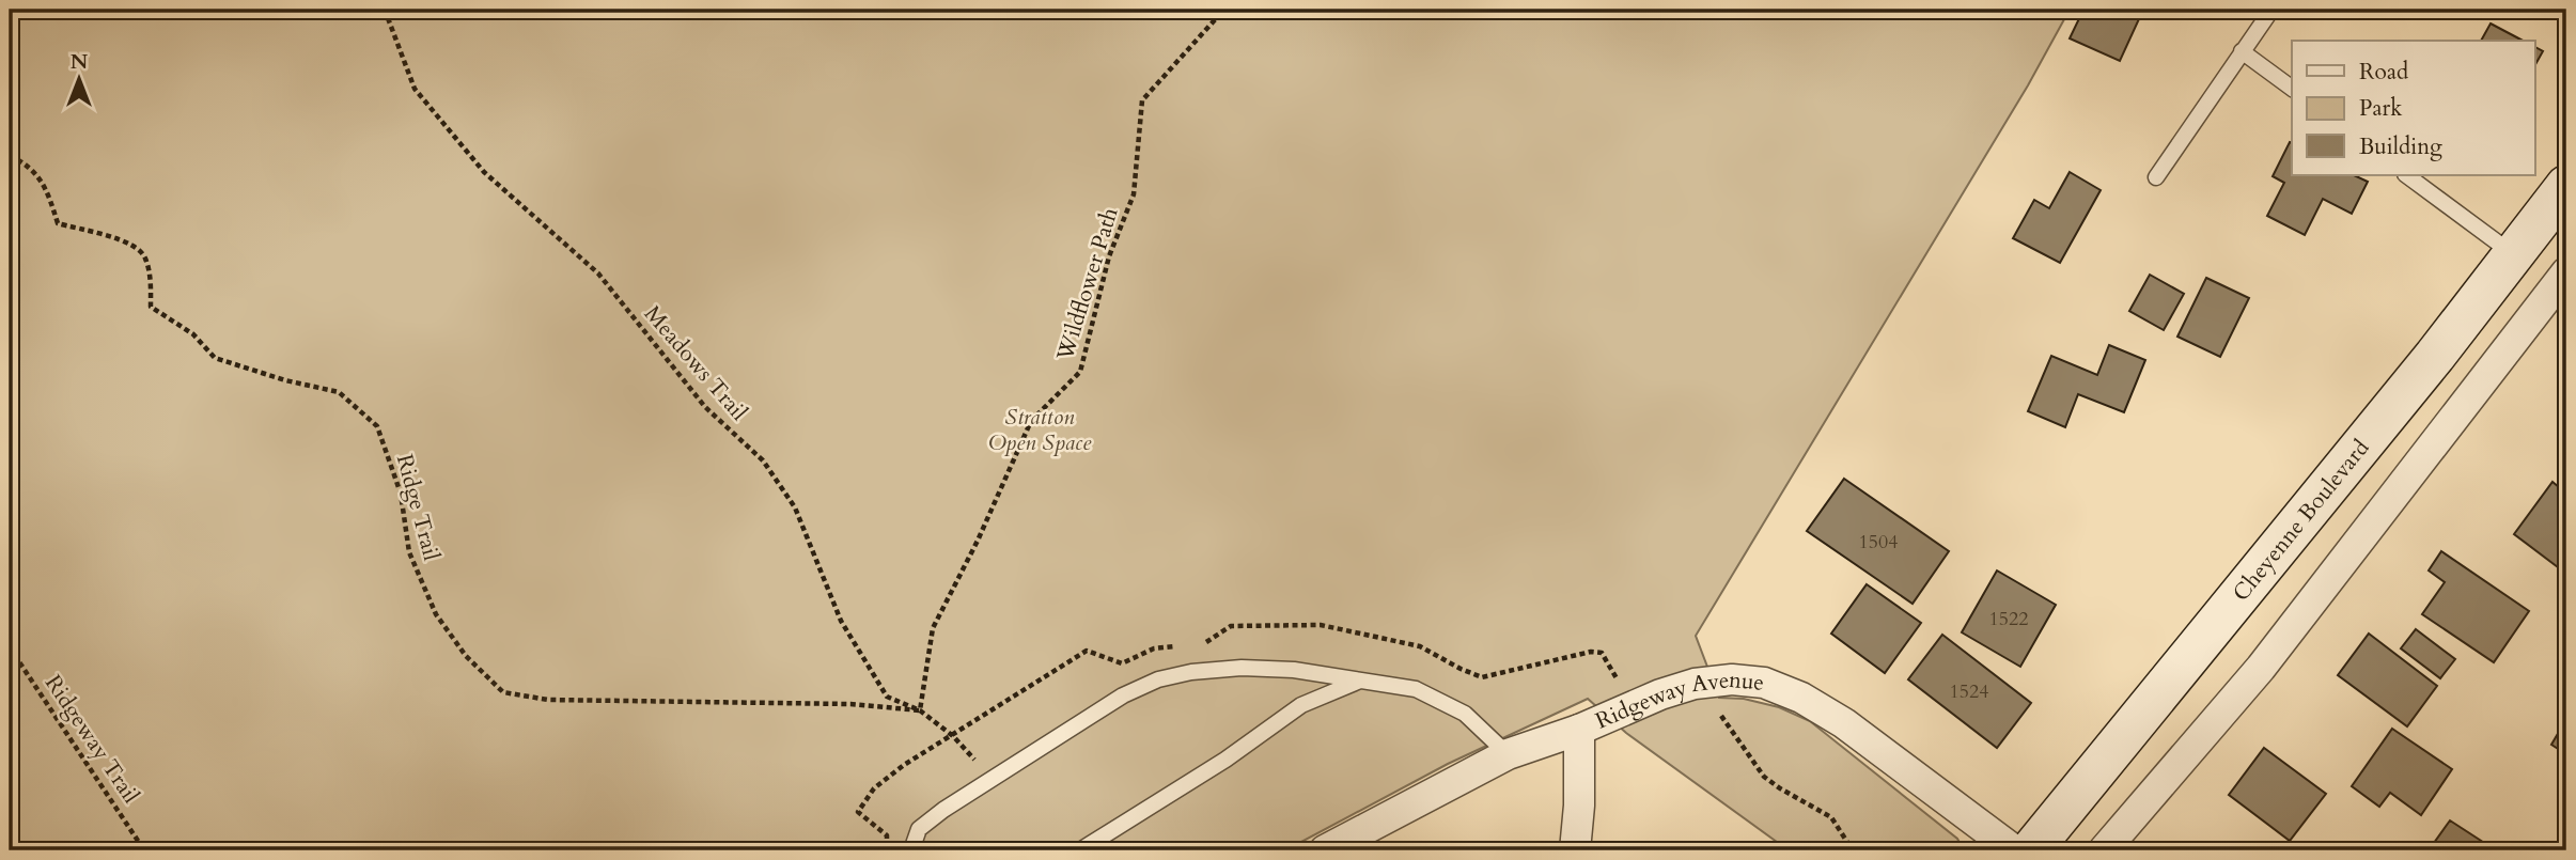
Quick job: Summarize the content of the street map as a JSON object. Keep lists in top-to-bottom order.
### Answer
{
  "streets": {
    "street": ["Cheyenne Boulevard", "Ridgeway Avenue"],
    "path": [
      "Wildflower Path",
      "Meadows Trail",
      "Ridge Trail",
      "Ridgeway Trail"
    ]
  },
  "crossings": [
    ["Wildflower Path", "Meadows Trail"],
    ["Wildflower Path", "Ridge Trail"],
    ["Meadows Trail", "Ridge Trail"]
  ],
  "parks": ["Stratton Open Space"],
  "house_numbers": ["1504", "1522", "1524"],
  "legend": ["Road", "Park", "Building"],
  "north": "top"
}
